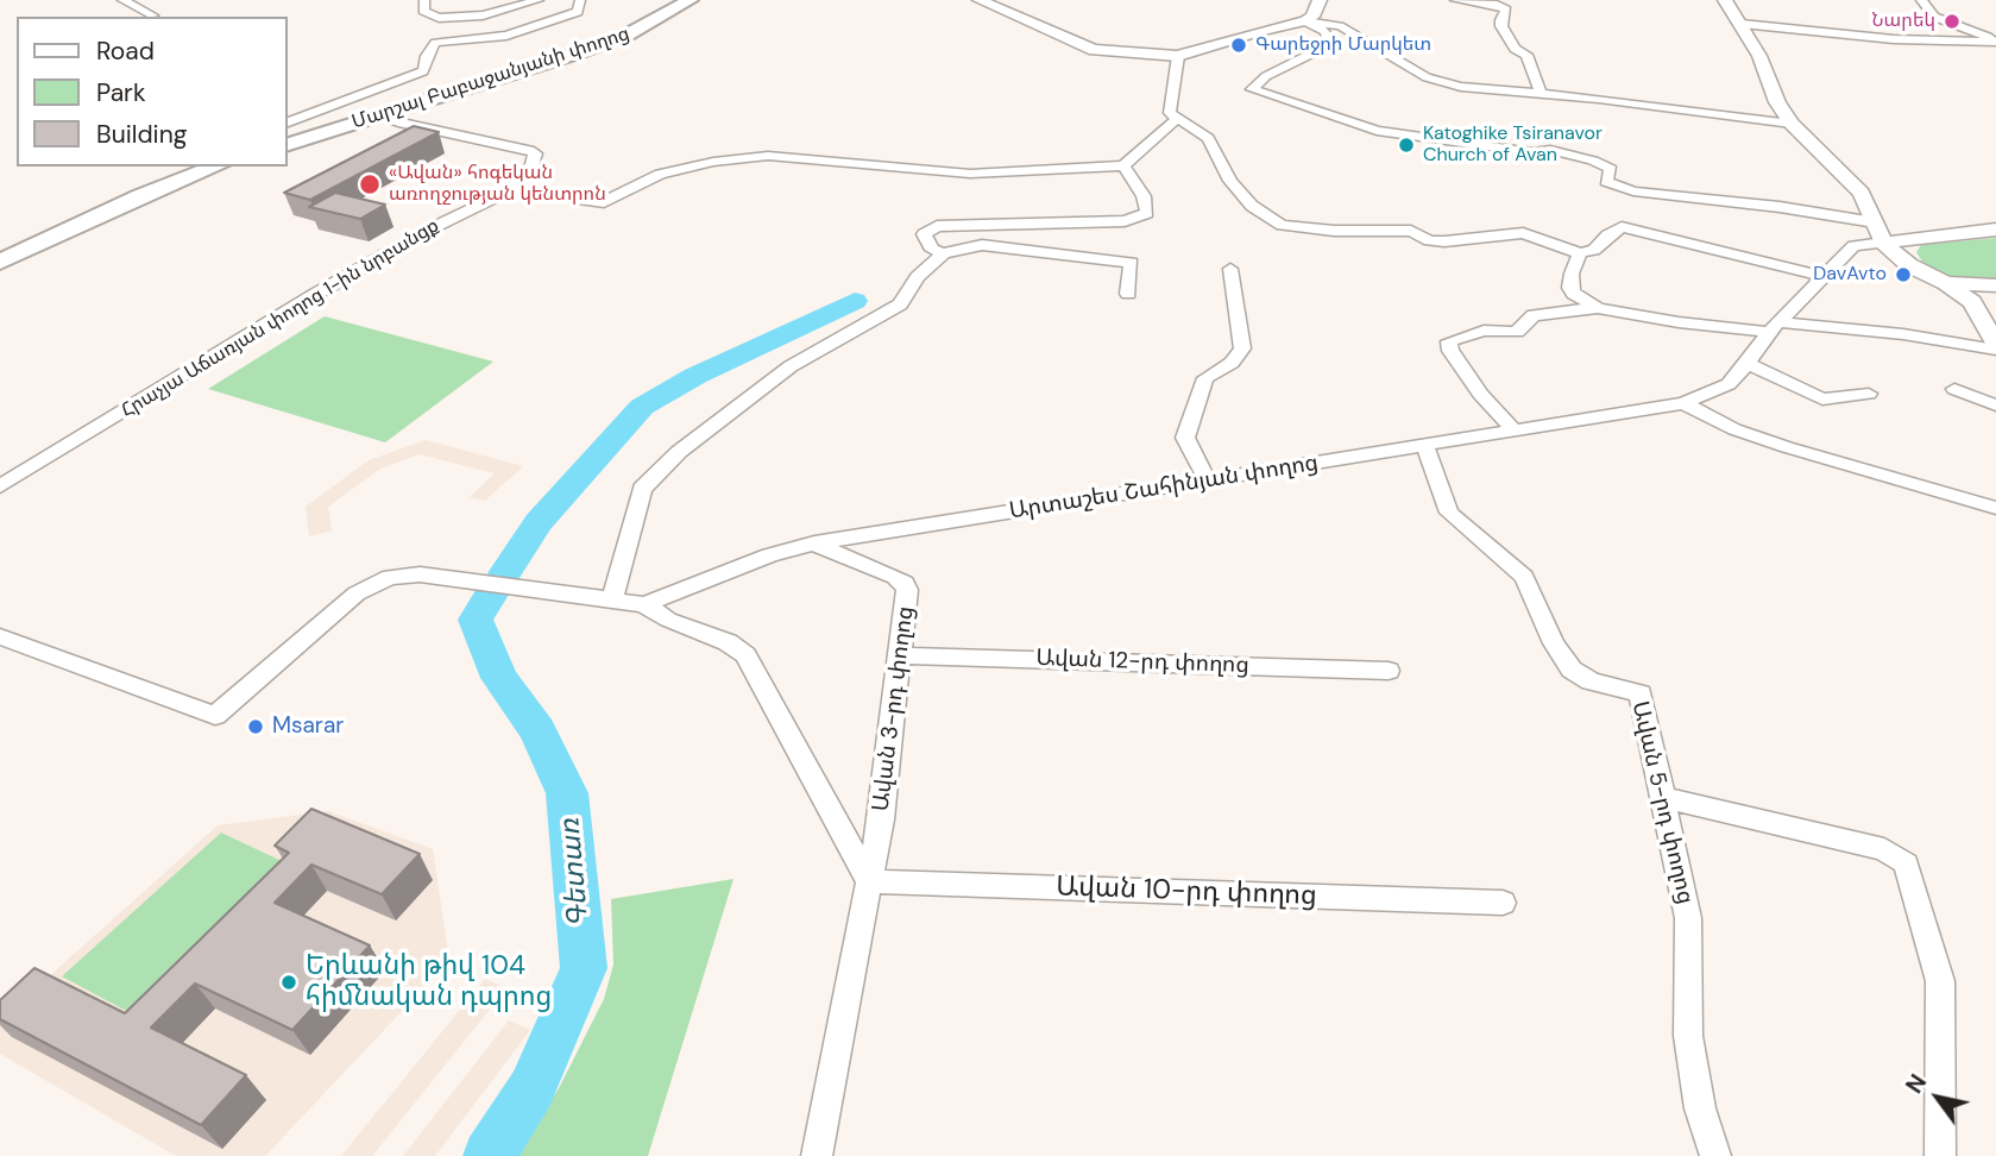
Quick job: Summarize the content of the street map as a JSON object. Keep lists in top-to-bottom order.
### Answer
{
  "streets": {
    "main road": ["Մարշալ Բաբաջանյանի փողոց"],
    "street": [
      "Հրաչյա Աճառյան փողոց 1-ին նրբանցք",
      "Արտաշես Շահինյան փողոց",
      "Ավան 12-րդ փողոց",
      "Ավան 3-րդ փողոց",
      "Ավան 5-րդ փողոց",
      "Ավան 10-րդ փողոց"
    ]
  },
  "crossings": [
    ["Արտաշես Շահինյան փողոց", "Ավան 3-րդ փողոց"],
    ["Արտաշես Շահինյան փողոց", "Ավան 5-րդ փողոց"],
    ["Ավան 12-րդ փողոց", "Ավան 3-րդ փողոց"],
    ["Ավան 3-րդ փողոց", "Ավան 10-րդ փողոց"]
  ],
  "water": ["Գետառ"],
  "places": [
    "Նարեկ",
    "Գարեջրի Մարկետ",
    "Katoghike Tsiranavor Church of Avan",
    "«Ավան» հոգեկան առողջության կենտրոն",
    "DavAvto",
    "Msarar",
    "Երևանի թիվ 104 հիմնական դպրոց"
  ],
  "legend": ["Road", "Park", "Building"],
  "north": "top left"
}
